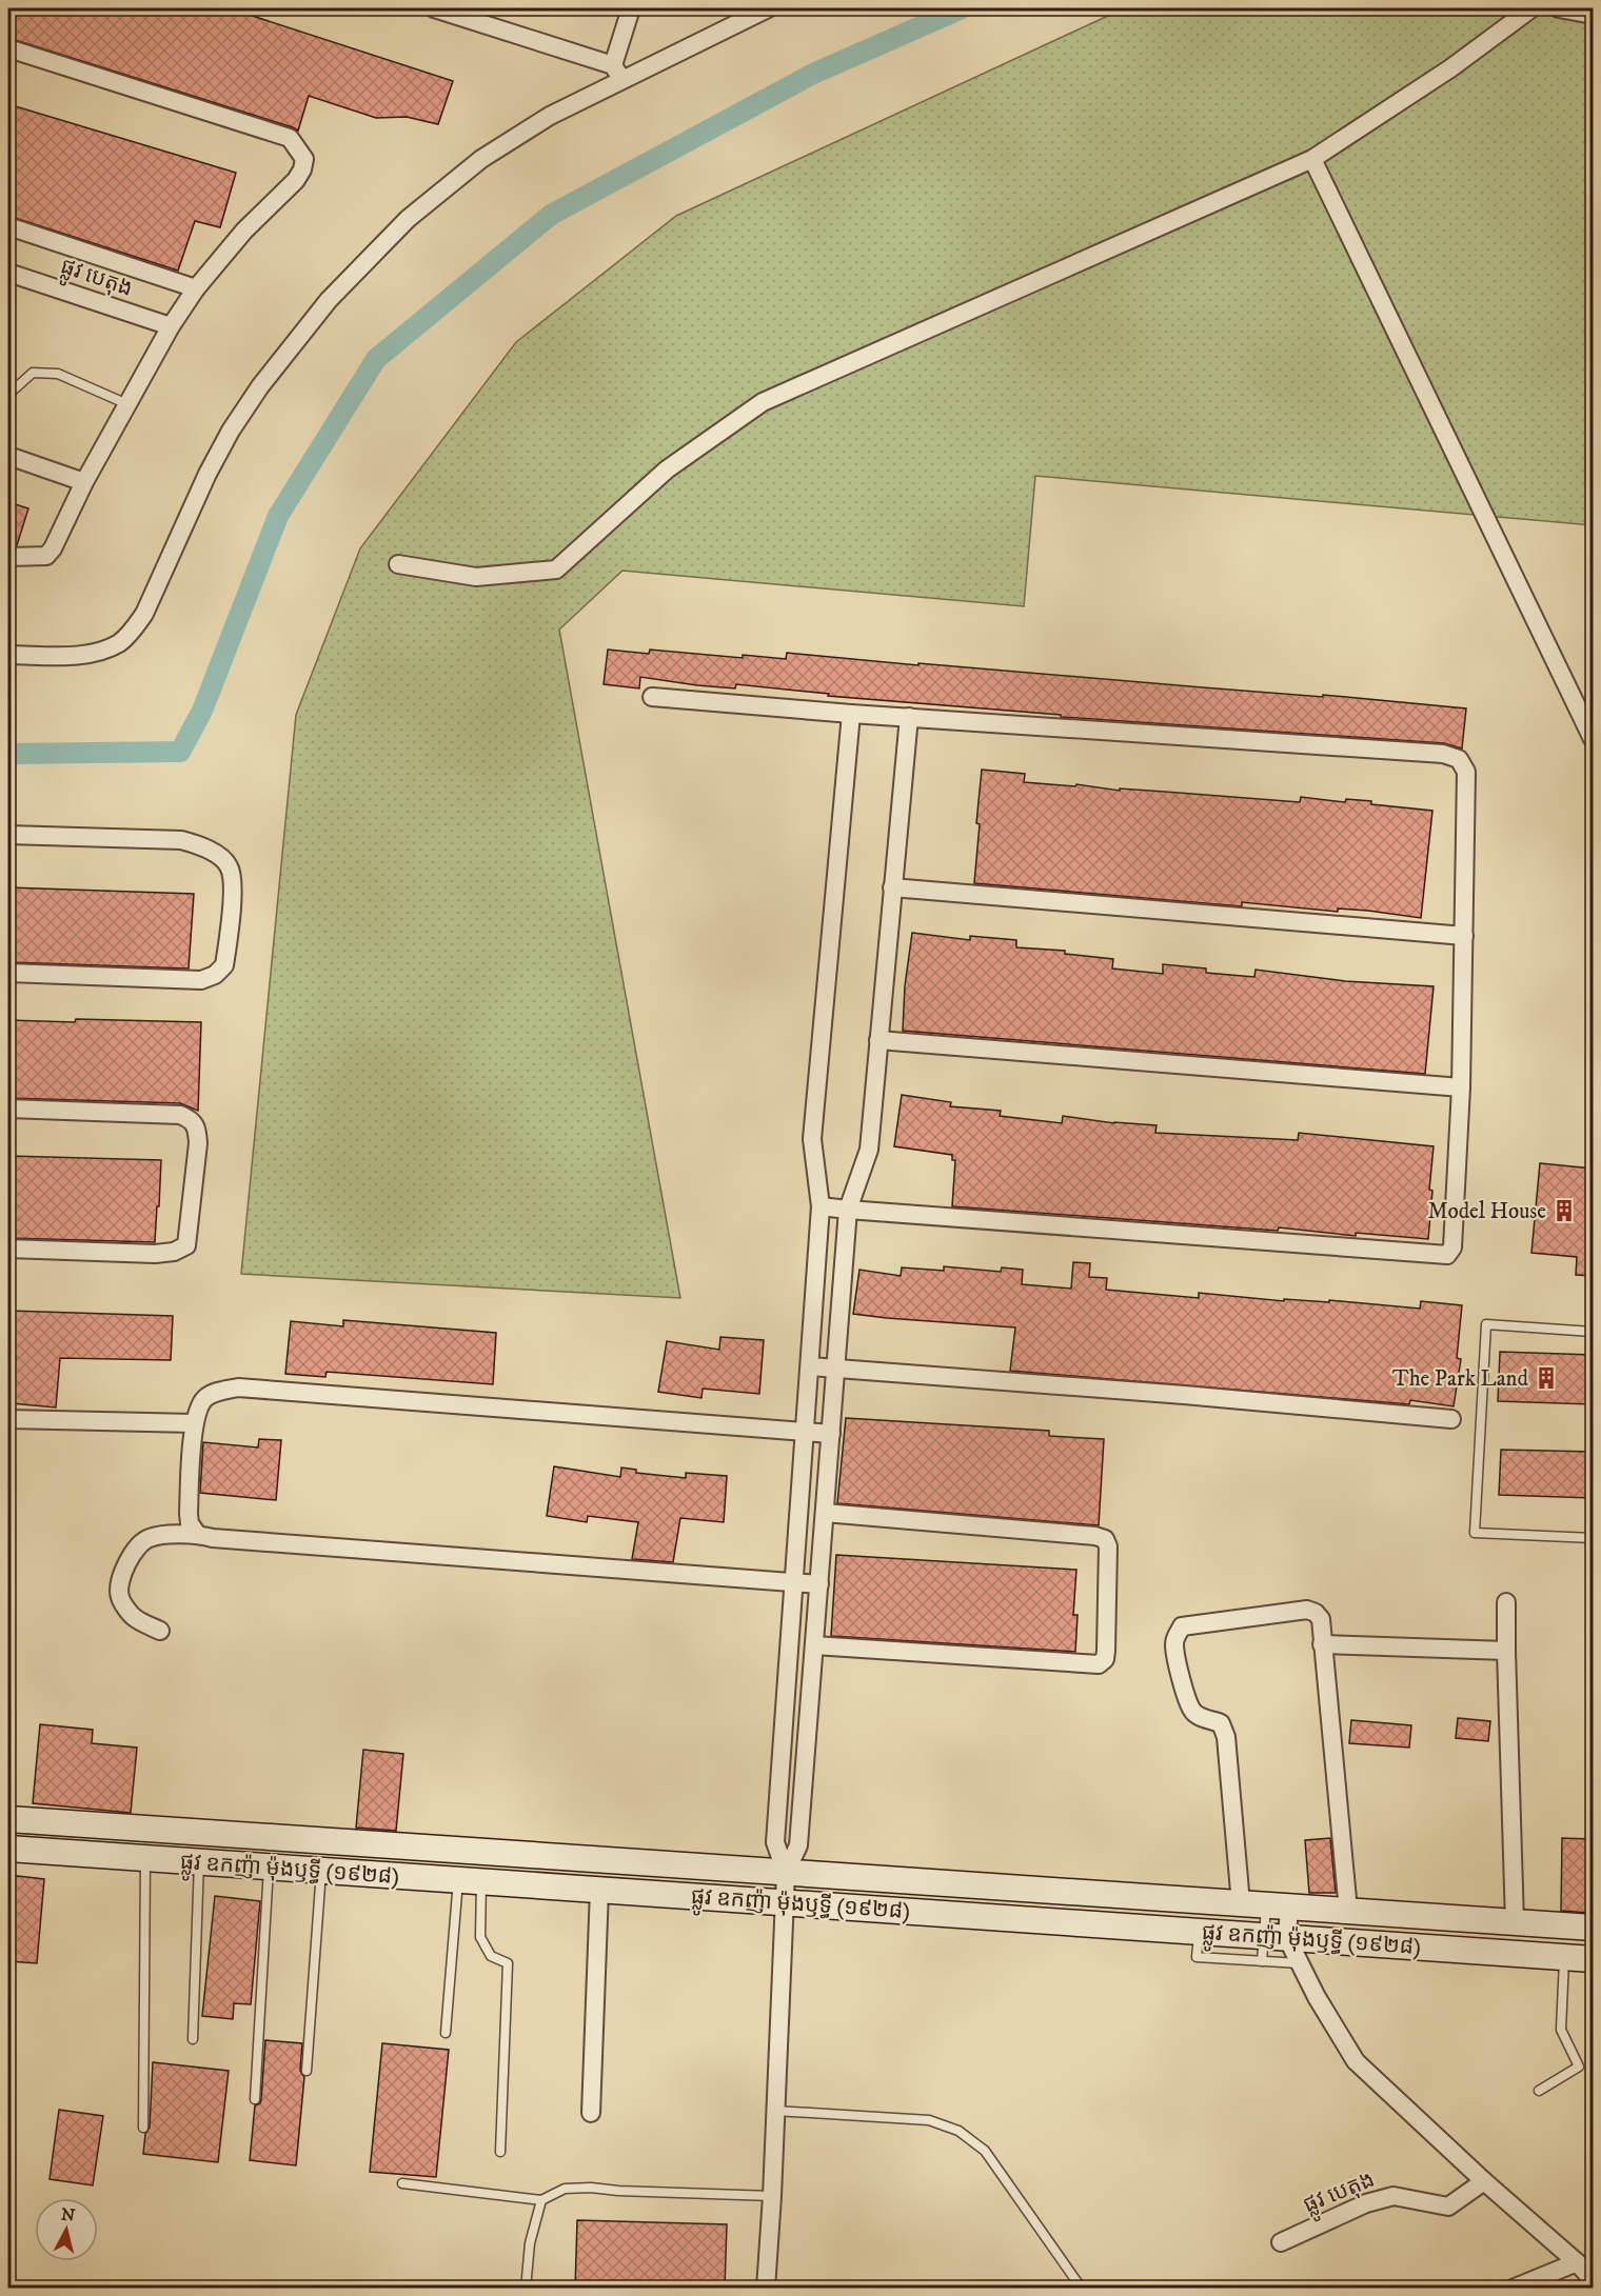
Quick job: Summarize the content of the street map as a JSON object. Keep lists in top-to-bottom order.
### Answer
{
  "streets": {
    "main road": ["ផ្លូវ ឧកញ៉ា ម៉ុងឫទ្ធី (១៩២៨)"],
    "street": ["ផ្លូវ បេតុង"]
  },
  "places": {
    "building": ["Model House", "The Park Land"]
  },
  "north": "top"
}
